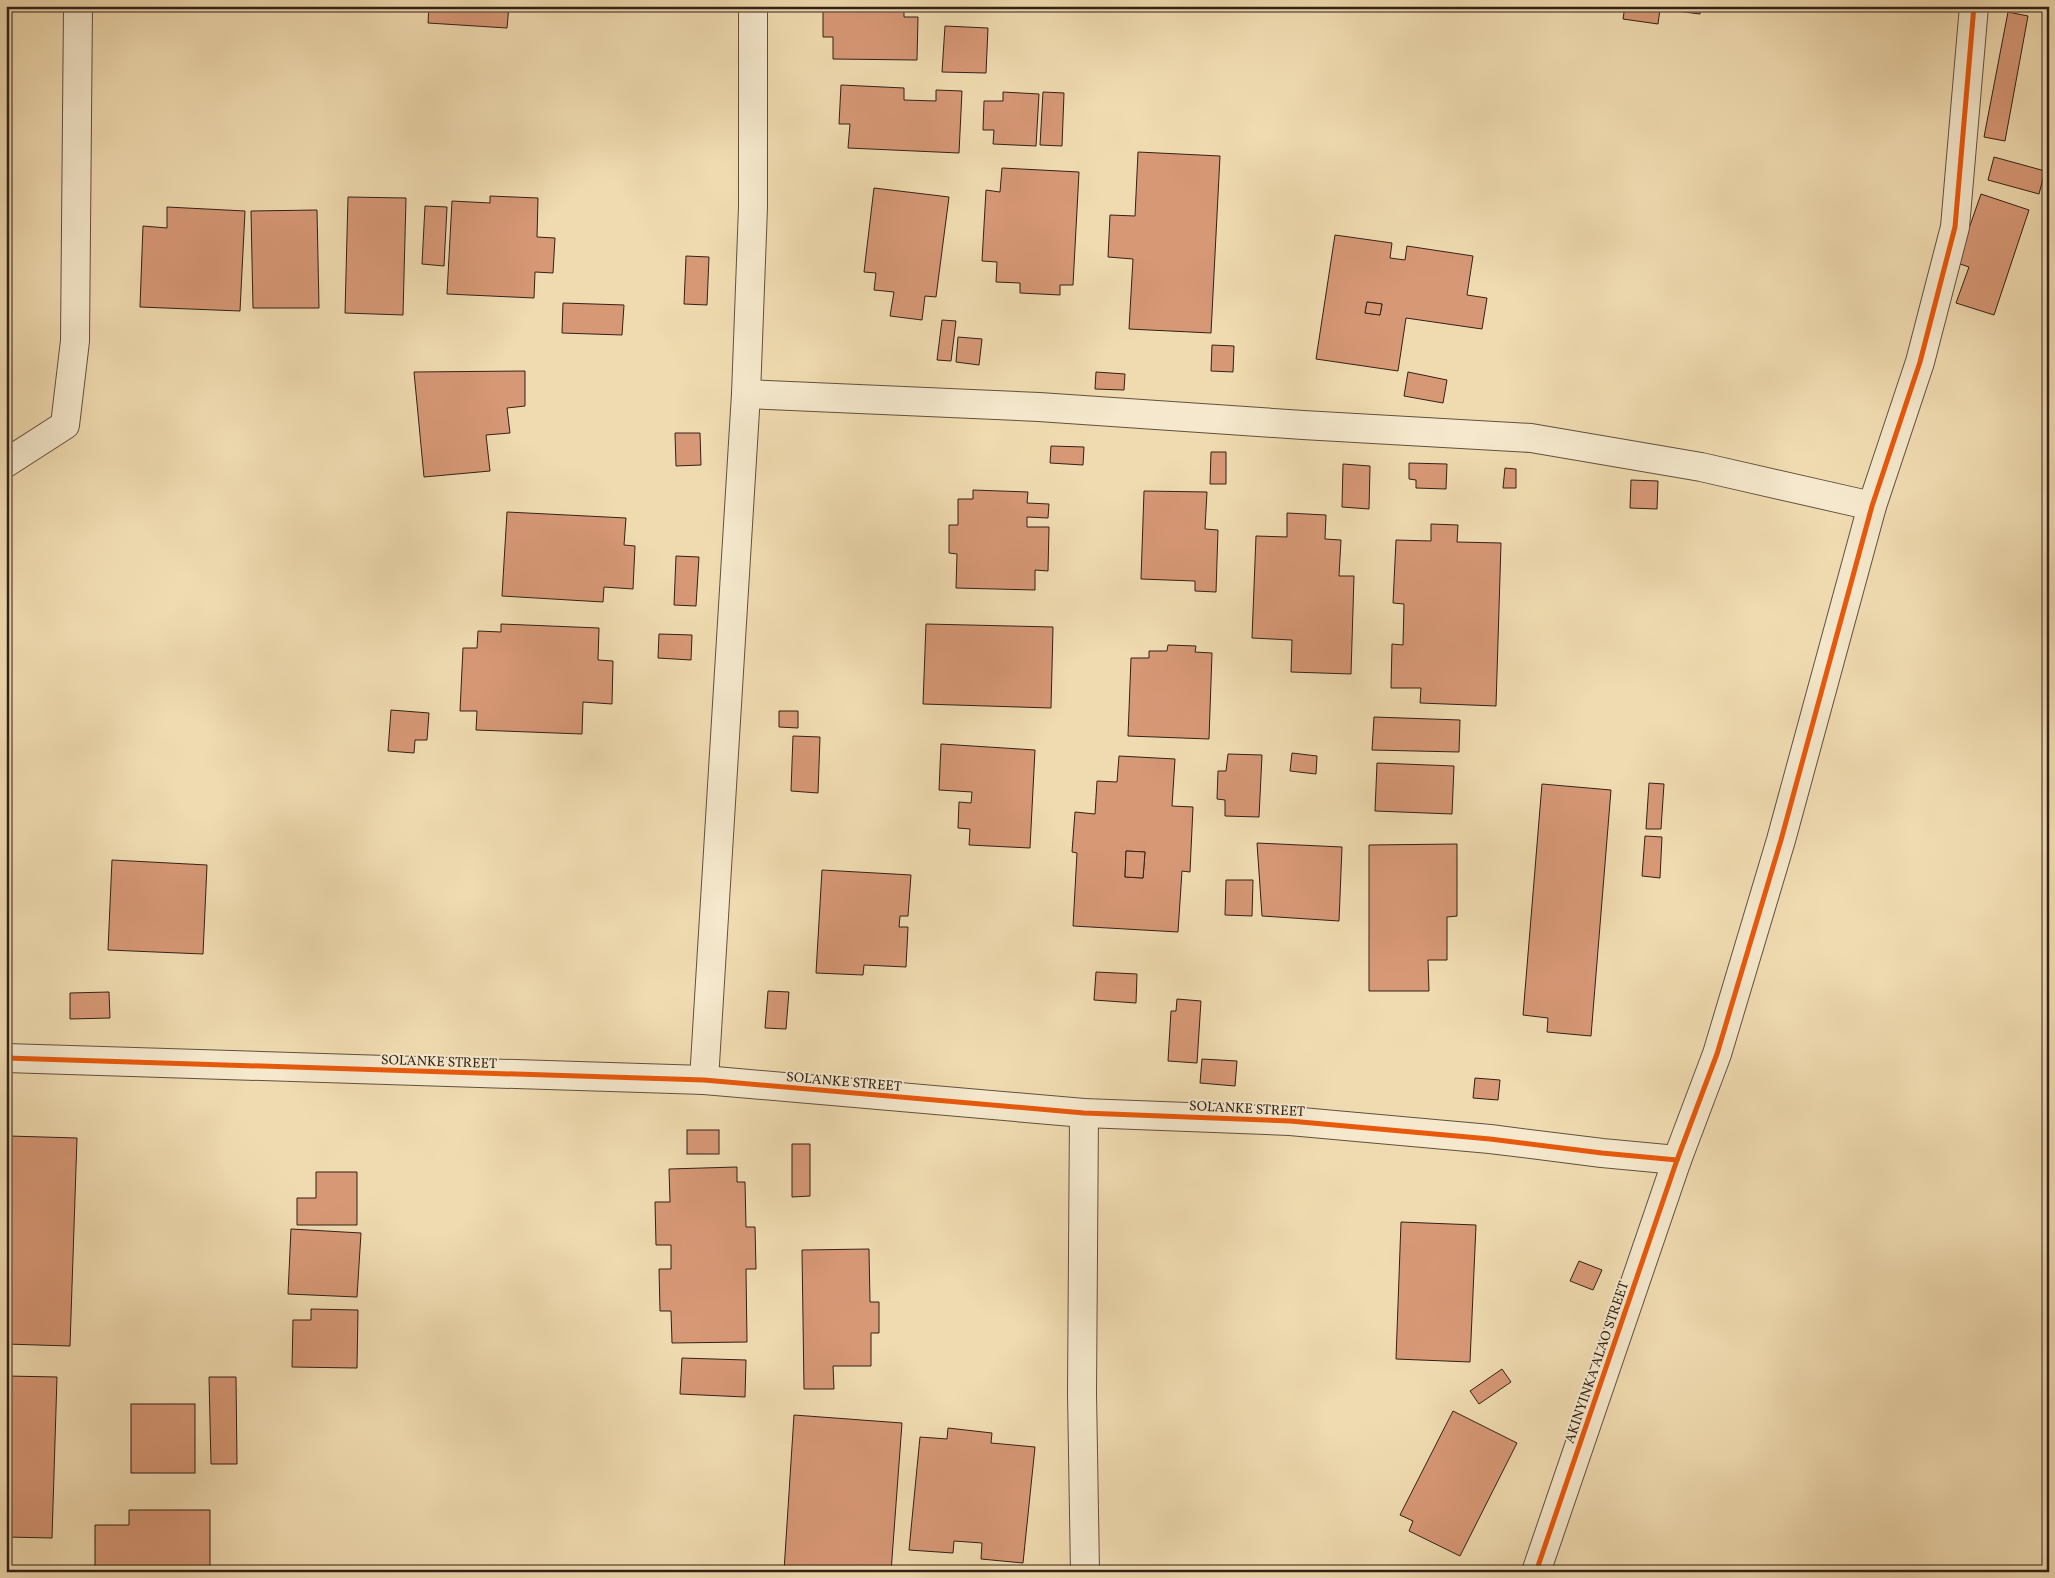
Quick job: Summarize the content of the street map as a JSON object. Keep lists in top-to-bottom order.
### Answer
{
  "streets": {
    "street": ["SOLANKE STREET", "AKINYINKA ALAO STREET"]
  },
  "crossings": [
    ["SOLANKE STREET", "AKINYINKA ALAO STREET"]
  ]
}
